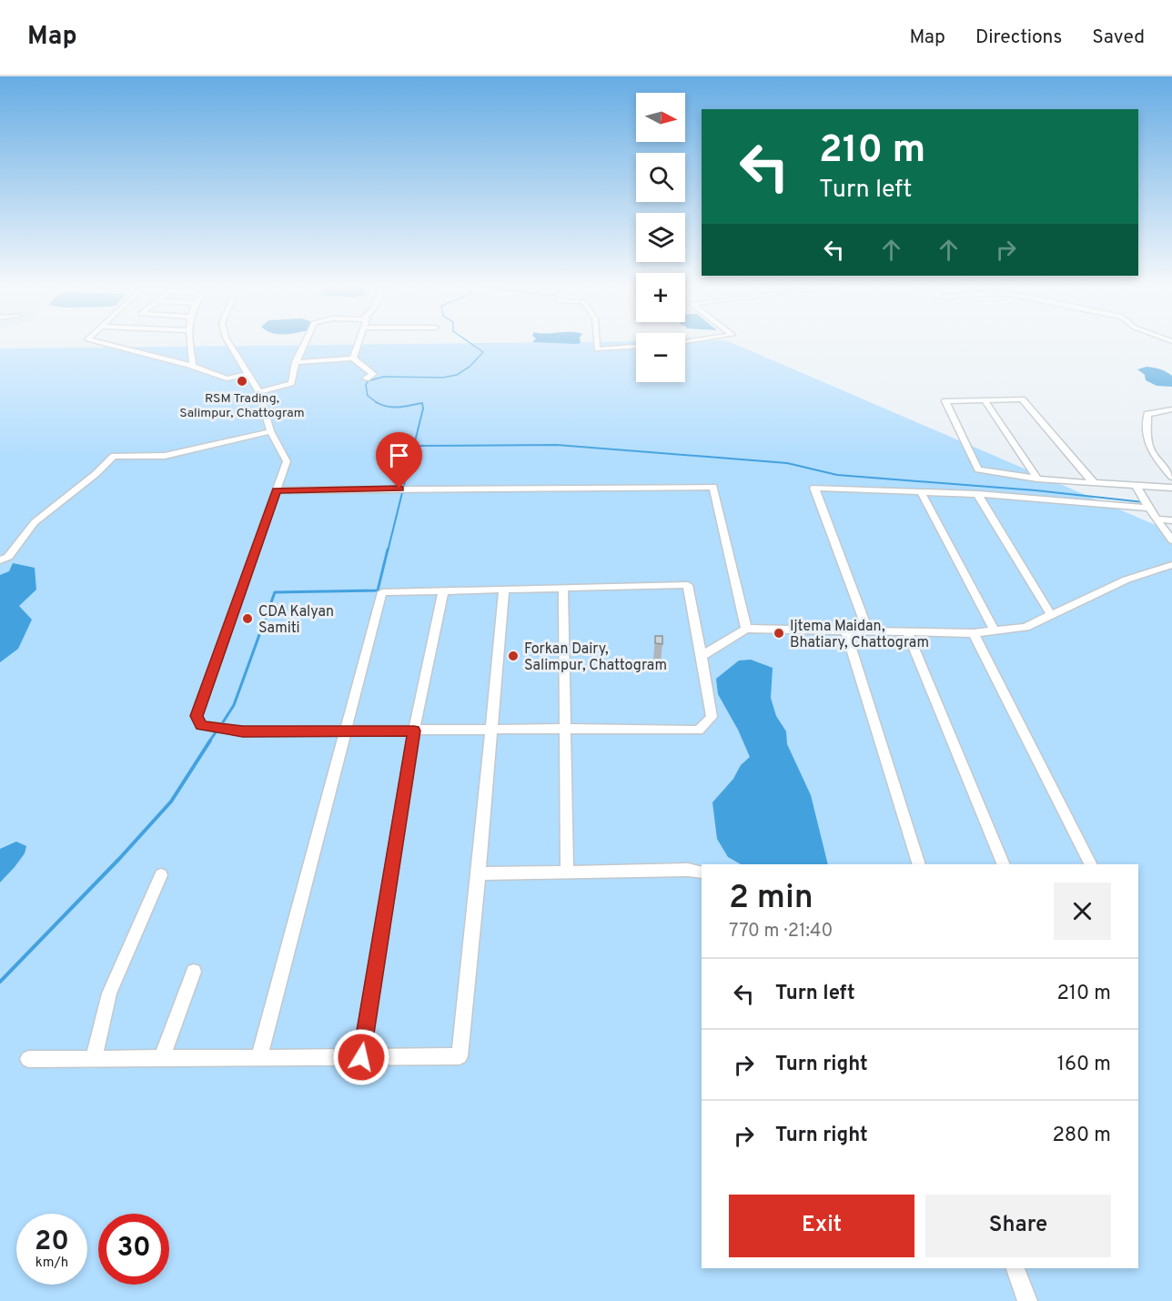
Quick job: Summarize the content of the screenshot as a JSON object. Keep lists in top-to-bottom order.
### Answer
{
  "places": [
    "RSM Trading, Salimpur, Chattogram",
    "CDA Kalyan Samiti",
    "Ijtema Maidan, Bhatiary, Chattogram",
    "Forkan Dairy, Salimpur, Chattogram"
  ],
  "north": "right",
  "page": {
    "header": "Map",
    "nav": ["Map", "Directions", "Saved"],
    "map_buttons": ["+", "−"],
    "turn": ["210 m", "Turn left"],
    "heading": ["2 min", "770 m · 21:40"],
    "list": [
      {
        "name": "Turn left",
        "value": "210 m"
      },
      {
        "name": "Turn right",
        "value": "160 m"
      },
      {
        "name": "Turn right",
        "value": "280 m"
      }
    ],
    "buttons": ["Exit", "Share"],
    "speed": "20 km/h",
    "limit": "30"
  }
}
